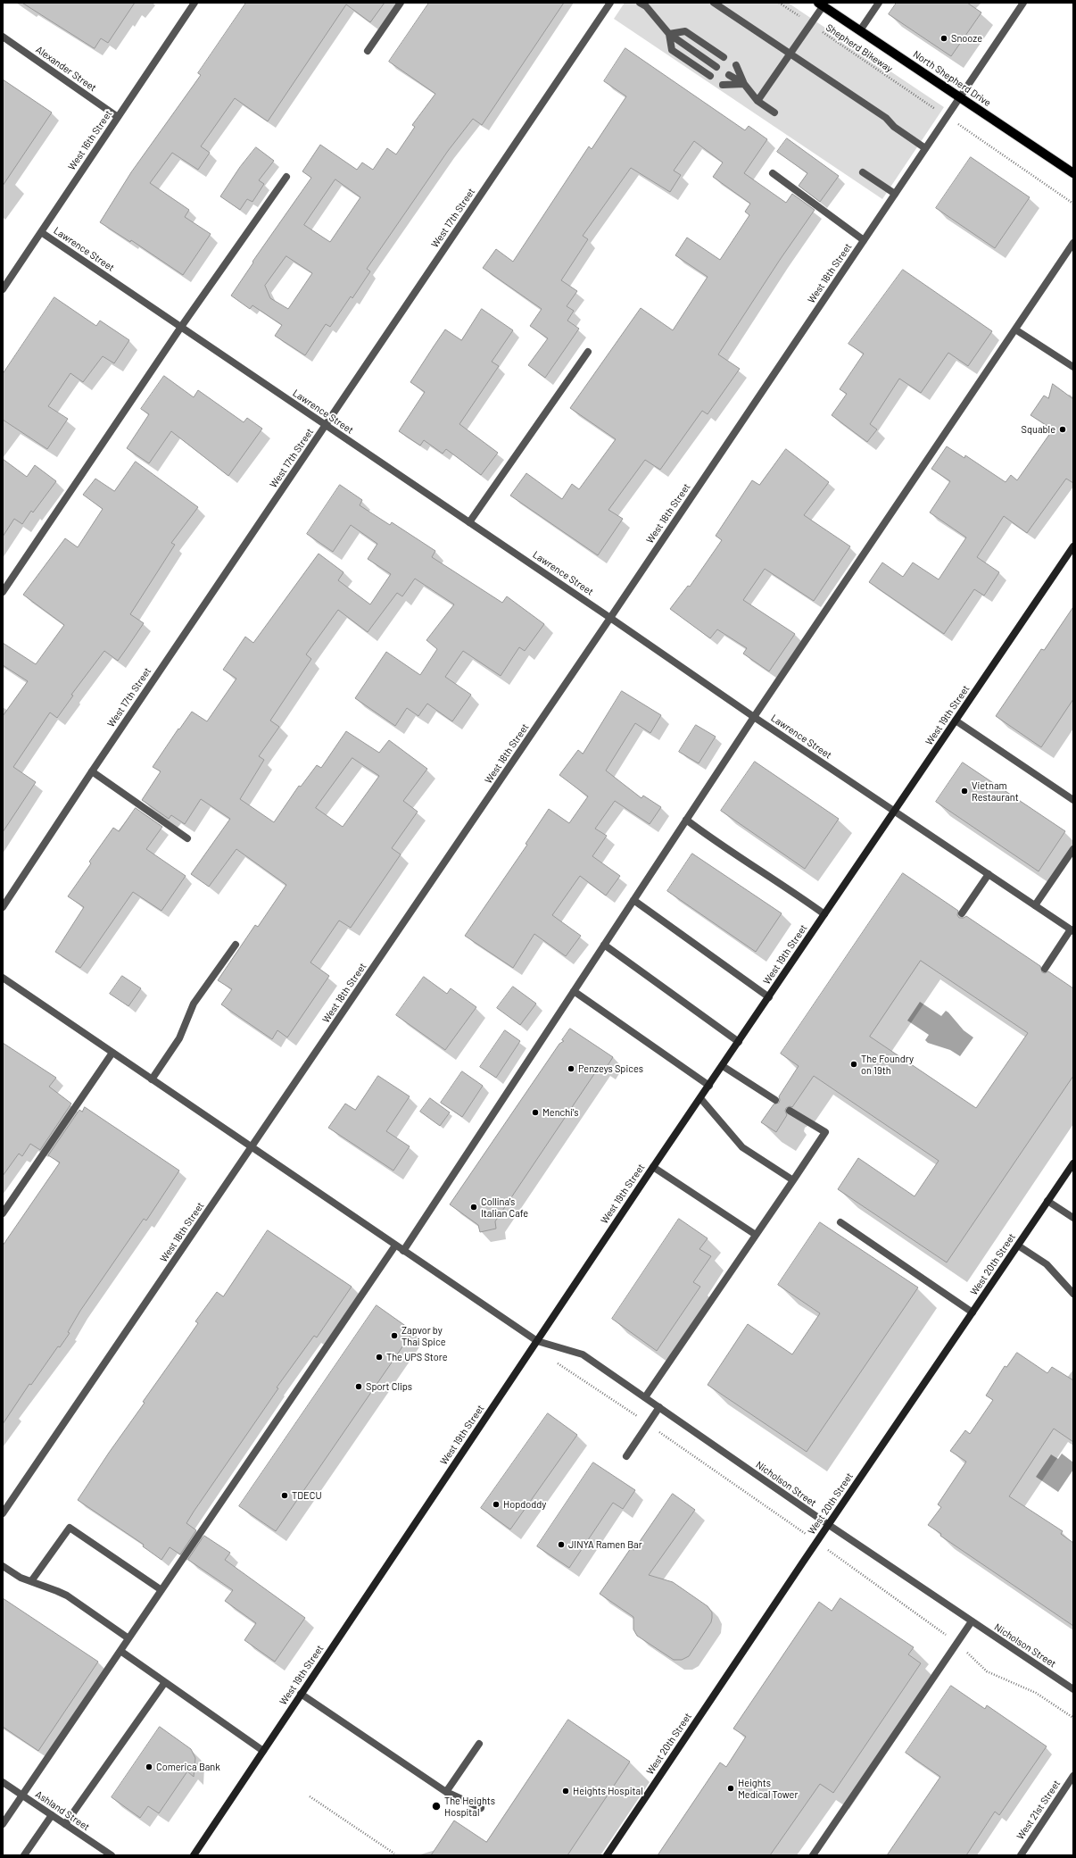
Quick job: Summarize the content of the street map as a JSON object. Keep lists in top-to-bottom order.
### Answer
{
  "streets": {
    "main road": ["North Shepherd Drive"],
    "street": [
      "Alexander Street",
      "West 16th Street",
      "West 17th Street",
      "Lawrence Street",
      "West 18th Street",
      "West 19th Street",
      "West 20th Street",
      "Nicholson Street",
      "West 21st Street",
      "Ashland Street"
    ],
    "path": ["Shepherd Bikeway"]
  },
  "crossings": [
    ["Alexander Street", "West 16th Street"],
    ["North Shepherd Drive", "West 18th Street"],
    ["West 16th Street", "Lawrence Street"],
    ["West 17th Street", "Lawrence Street"],
    ["Lawrence Street", "West 18th Street"],
    ["Lawrence Street", "West 19th Street"],
    ["West 18th Street", "Nicholson Street"],
    ["West 19th Street", "Nicholson Street"],
    ["West 20th Street", "Nicholson Street"]
  ],
  "places": [
    "Snooze",
    "Squable",
    "Vietnam Restaurant",
    "The Foundry on 19th",
    "Penzeys Spices",
    "Menchi's",
    "Collina's Italian Cafe",
    "Zapvor by Thai Spice",
    "The UPS Store",
    "Sport Clips",
    "TDECU",
    "Hopdoddy",
    "JINYA Ramen Bar",
    "Comerica Bank",
    "Heights Medical Tower",
    "Heights Hospital",
    "The Heights Hospital"
  ]
}
